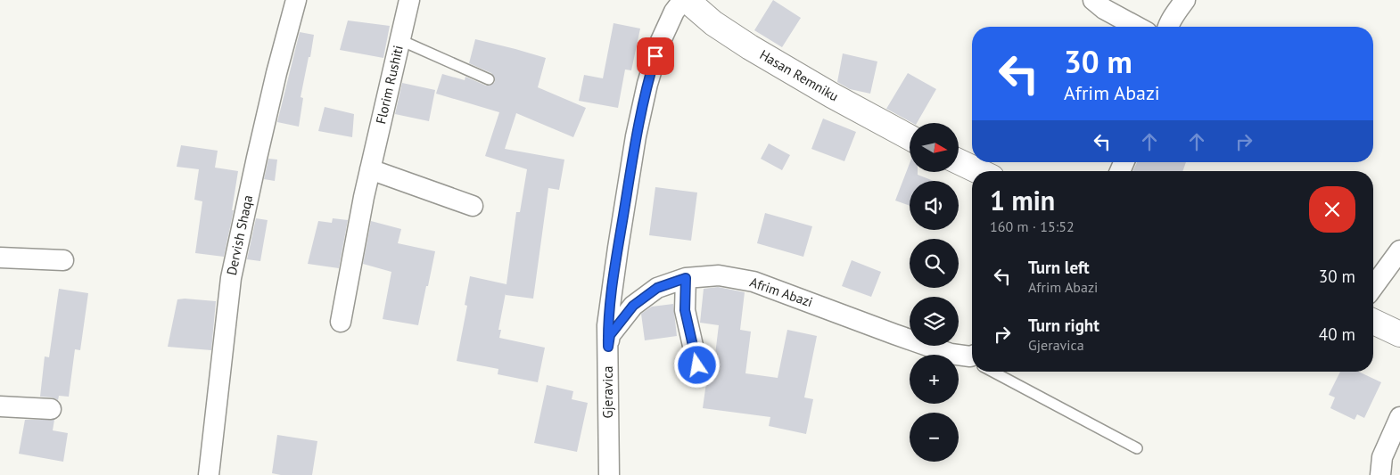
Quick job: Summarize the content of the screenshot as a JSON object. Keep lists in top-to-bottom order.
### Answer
{
  "streets": {
    "street": [
      "Hasan Remniku",
      "Florim Rushiti",
      "Dervish Shaqa",
      "Afrim Abazi",
      "Gjeravica"
    ]
  },
  "crossings": [
    ["Afrim Abazi", "Gjeravica"]
  ],
  "north": "right",
  "page": {
    "turn": ["30 m", "Afrim Abazi"],
    "map_buttons": ["+", "−"],
    "heading": ["1 min", "160 m · 15:52"],
    "list": [
      {
        "name": "Turn left",
        "note": "Afrim Abazi",
        "value": "30 m"
      },
      {
        "name": "Turn right",
        "note": "Gjeravica",
        "value": "40 m"
      }
    ]
  }
}
